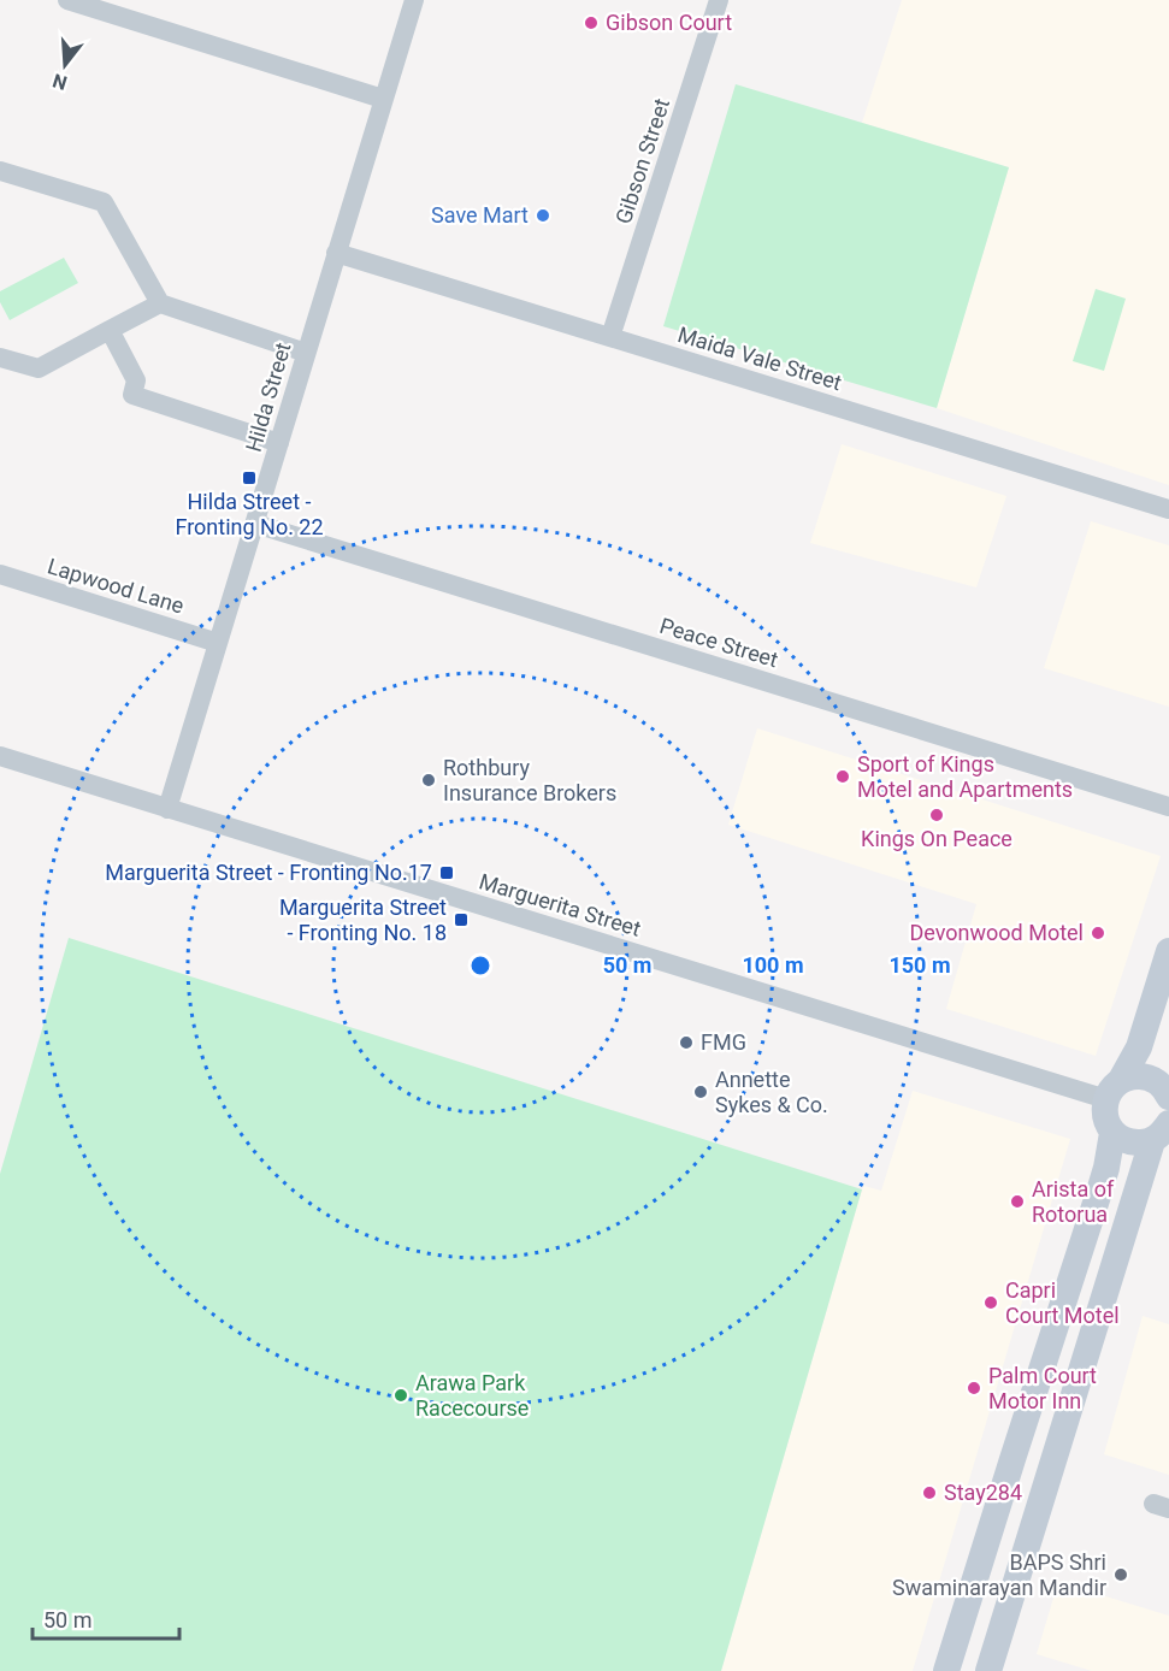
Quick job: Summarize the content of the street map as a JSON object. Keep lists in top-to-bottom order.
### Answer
{
  "streets": {
    "street": [
      "Gibson Street",
      "Maida Vale Street",
      "Hilda Street",
      "Lapwood Lane",
      "Peace Street",
      "Marguerita Street"
    ]
  },
  "crossings": [
    ["Gibson Street", "Maida Vale Street"],
    ["Maida Vale Street", "Hilda Street"],
    ["Hilda Street", "Lapwood Lane"],
    ["Hilda Street", "Peace Street"],
    ["Hilda Street", "Marguerita Street"]
  ],
  "places": {
    "other": [
      "Gibson Court",
      "Save Mart",
      "Sport of Kings Motel and Apartments",
      "Rothbury Insurance Brokers",
      "Kings On Peace",
      "Devonwood Motel",
      "FMG",
      "Annette Sykes & Co.",
      "Arista of Rotorua",
      "Capri Court Motel",
      "Palm Court Motor Inn",
      "Arawa Park Racecourse",
      "Stay284",
      "BAPS Shri Swaminarayan Mandir"
    ],
    "transit": ["Hilda Street - Fronting No. 22", "Marguerita Street - Fronting No.17", "Marguerita Street - Fronting No. 18"]
  },
  "scale_bar": "50 m",
  "north": "bottom",
  "rings": ["50 m", "100 m", "150 m"]
}
